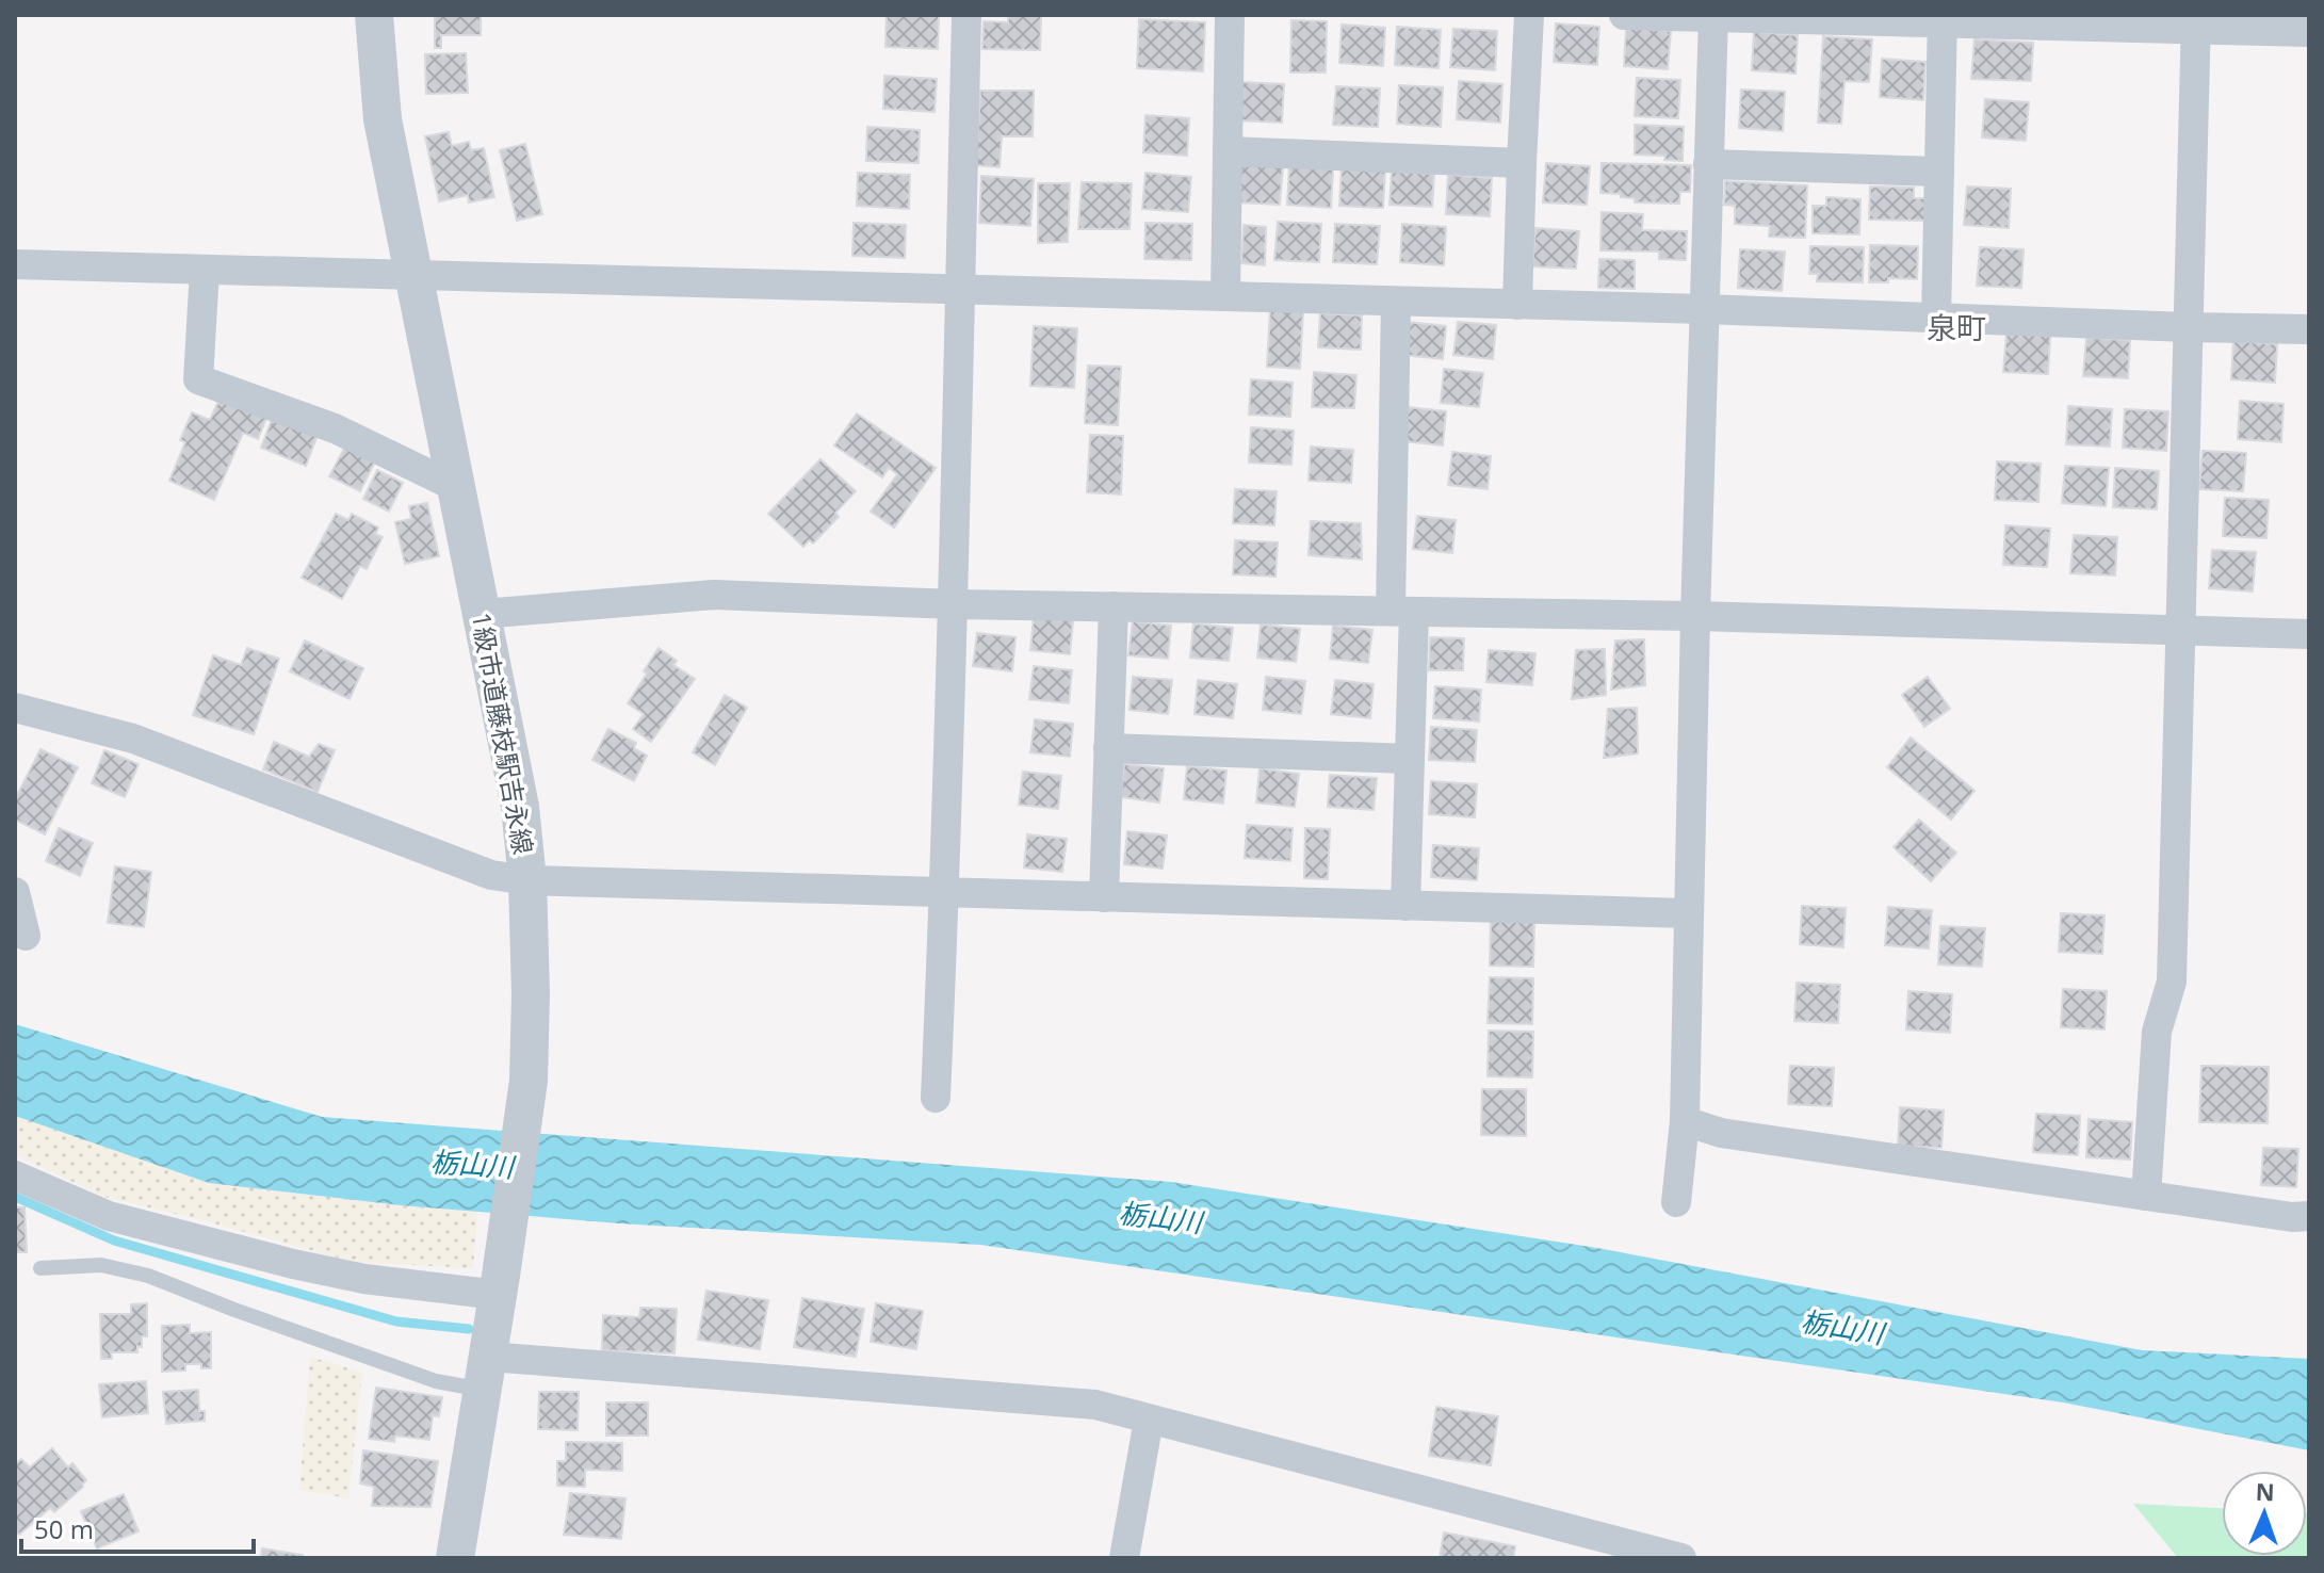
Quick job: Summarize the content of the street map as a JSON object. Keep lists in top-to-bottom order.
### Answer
{
  "streets": {
    "street": ["1級市道藤枝駅吉永線"]
  },
  "districts": ["泉町"],
  "water": ["栃山川"],
  "scale_bar": "50 m",
  "north": "top"
}
